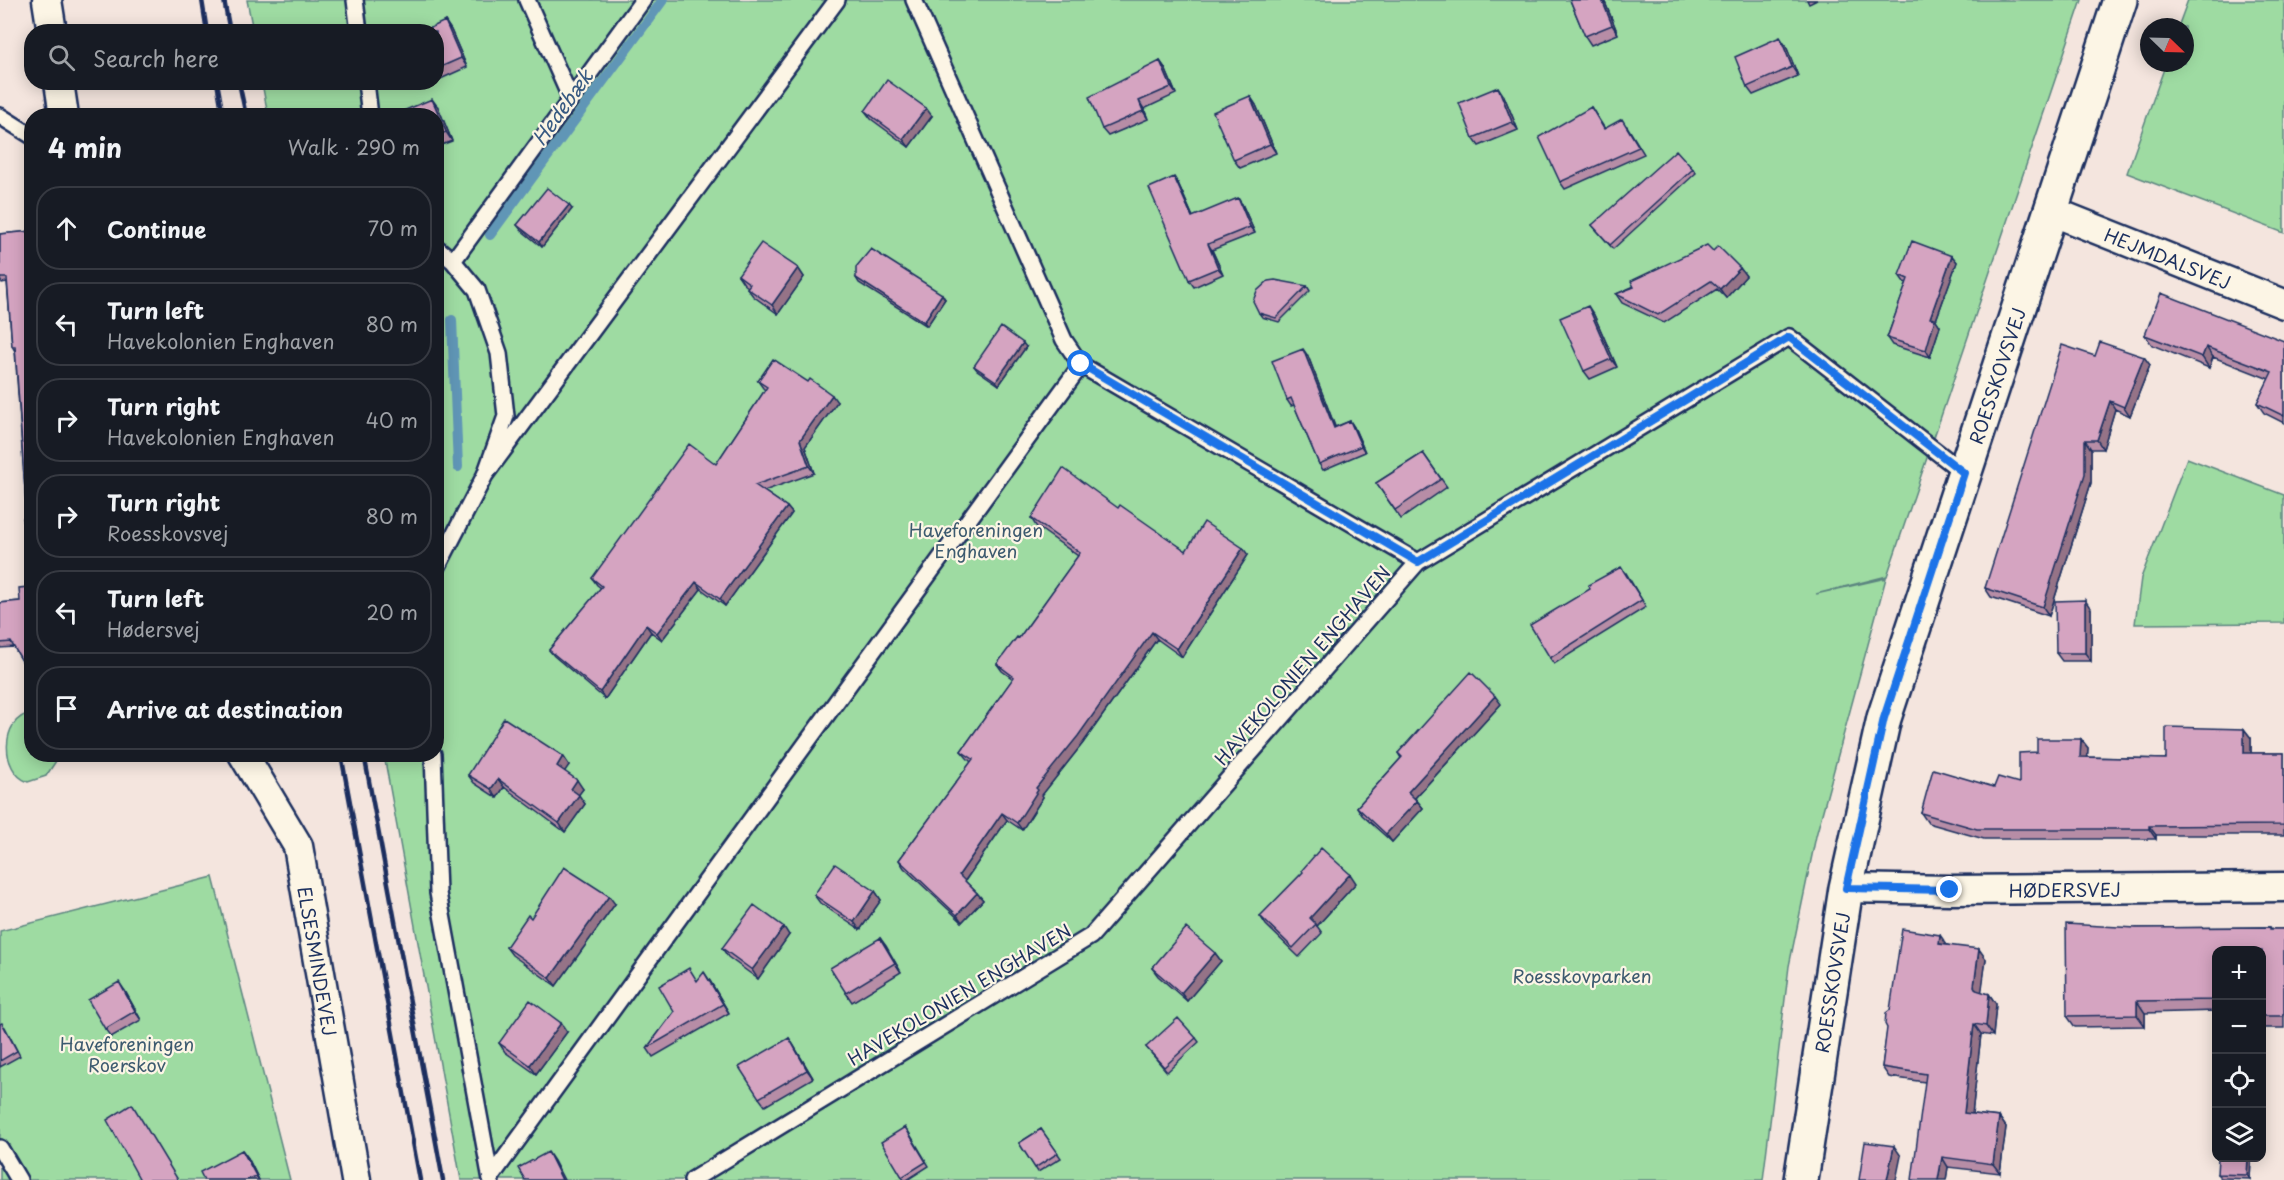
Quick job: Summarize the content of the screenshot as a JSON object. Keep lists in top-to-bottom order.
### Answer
{
  "streets": {
    "street": [
      "HEJMDALSVEJ",
      "ROESSKOVSVEJ",
      "HØDERSVEJ",
      "ELSESMINDEVEJ"
    ],
    "lane": ["HAVEKOLONIEN ENGHAVEN"]
  },
  "crossings": [
    ["HEJMDALSVEJ", "ROESSKOVSVEJ"],
    ["ROESSKOVSVEJ", "HAVEKOLONIEN ENGHAVEN"],
    ["ROESSKOVSVEJ", "HØDERSVEJ"]
  ],
  "water": ["Hedebæk"],
  "parks": ["Haveforeningen Enghaven", "Roesskovparken", "Haveforeningen Roerskov"],
  "north": "bottom right",
  "page": {
    "search": "Search here",
    "heading": ["4 min", "Walk · 290 m"],
    "list": [
      ["Continue", "70 m"],
      ["Turn left", "Havekolonien Enghaven", "80 m"],
      ["Turn right", "Havekolonien Enghaven", "40 m"],
      ["Turn right", "Roesskovsvej", "80 m"],
      ["Turn left", "Hødersvej", "20 m"],
      "Arrive at destination"
    ],
    "map_buttons": ["+", "−"]
  }
}
